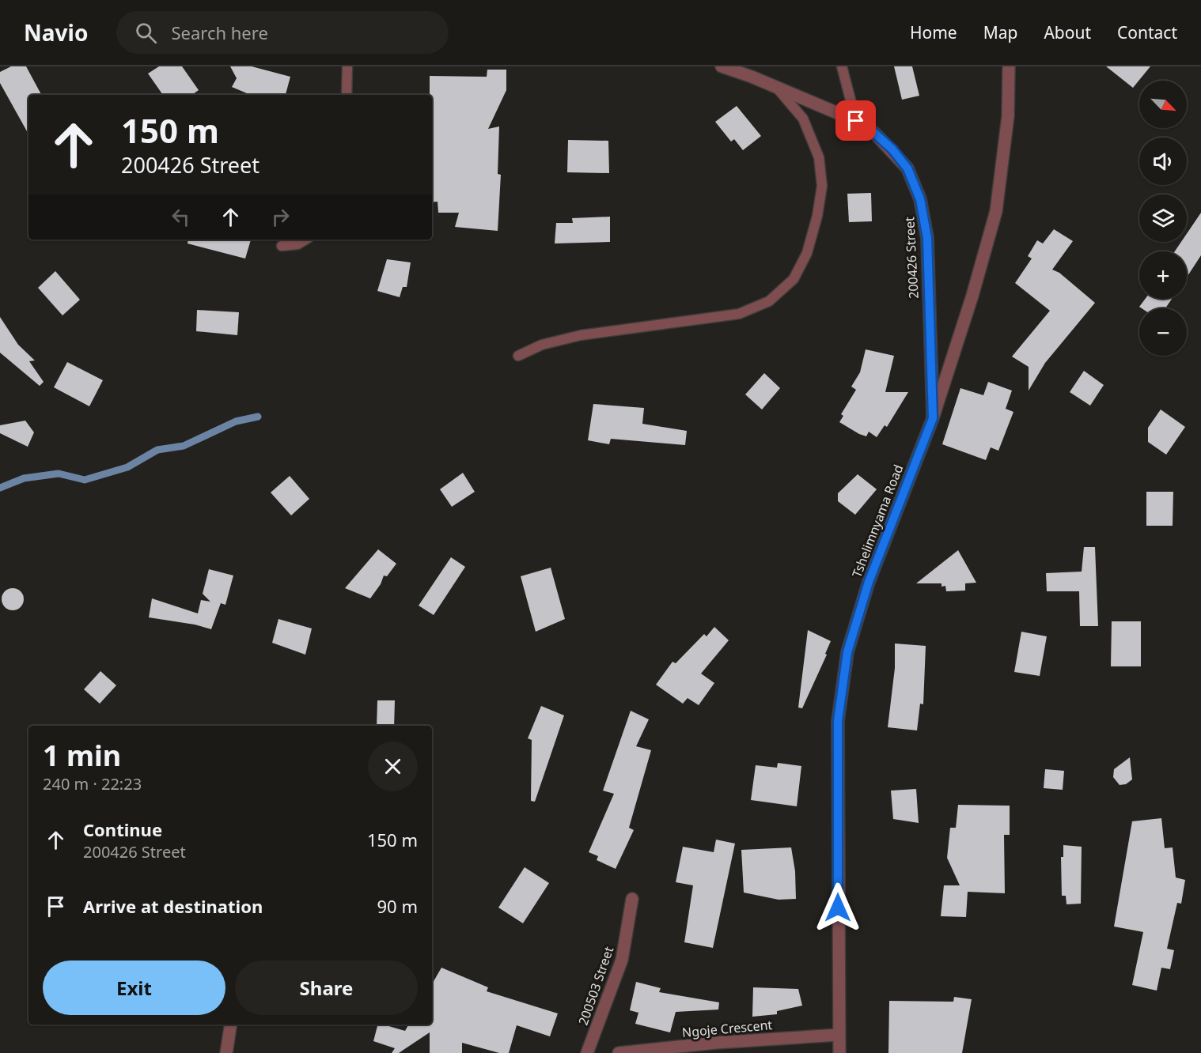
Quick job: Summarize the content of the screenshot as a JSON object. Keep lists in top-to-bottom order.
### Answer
{
  "streets": {
    "street": [
      "200426 Street",
      "Tshelimnyama Road",
      "200503 Street",
      "Ngoje Crescent"
    ]
  },
  "crossings": [
    ["200426 Street", "Tshelimnyama Road"],
    ["Tshelimnyama Road", "Ngoje Crescent"]
  ],
  "north": "bottom right",
  "page": {
    "header": "Navio",
    "search": "Search here",
    "nav": [
      "Home",
      "Map",
      "About",
      "Contact"
    ],
    "map_buttons": ["+", "−"],
    "turn": ["150 m", "200426 Street"],
    "heading": ["1 min", "240 m · 22:23"],
    "list": [
      {
        "name": "Continue",
        "note": "200426 Street",
        "value": "150 m"
      },
      {
        "name": "Arrive at destination",
        "value": "90 m"
      }
    ],
    "buttons": ["Exit", "Share"]
  }
}
